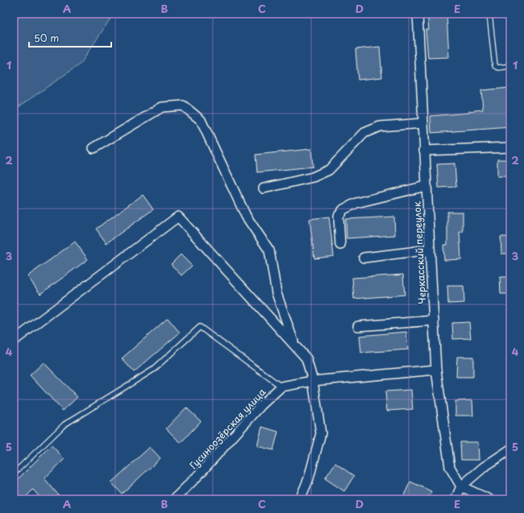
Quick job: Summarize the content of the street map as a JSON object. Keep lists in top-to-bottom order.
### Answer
{
  "streets": {
    "street": ["Черкасский переулок", "Гусиноозёрская улица"]
  },
  "scale_bar": "50 m",
  "grid": {
    "columns": [
      "A",
      "B",
      "C",
      "D",
      "E"
    ],
    "rows": [
      "1",
      "2",
      "3",
      "4",
      "5"
    ]
  }
}
